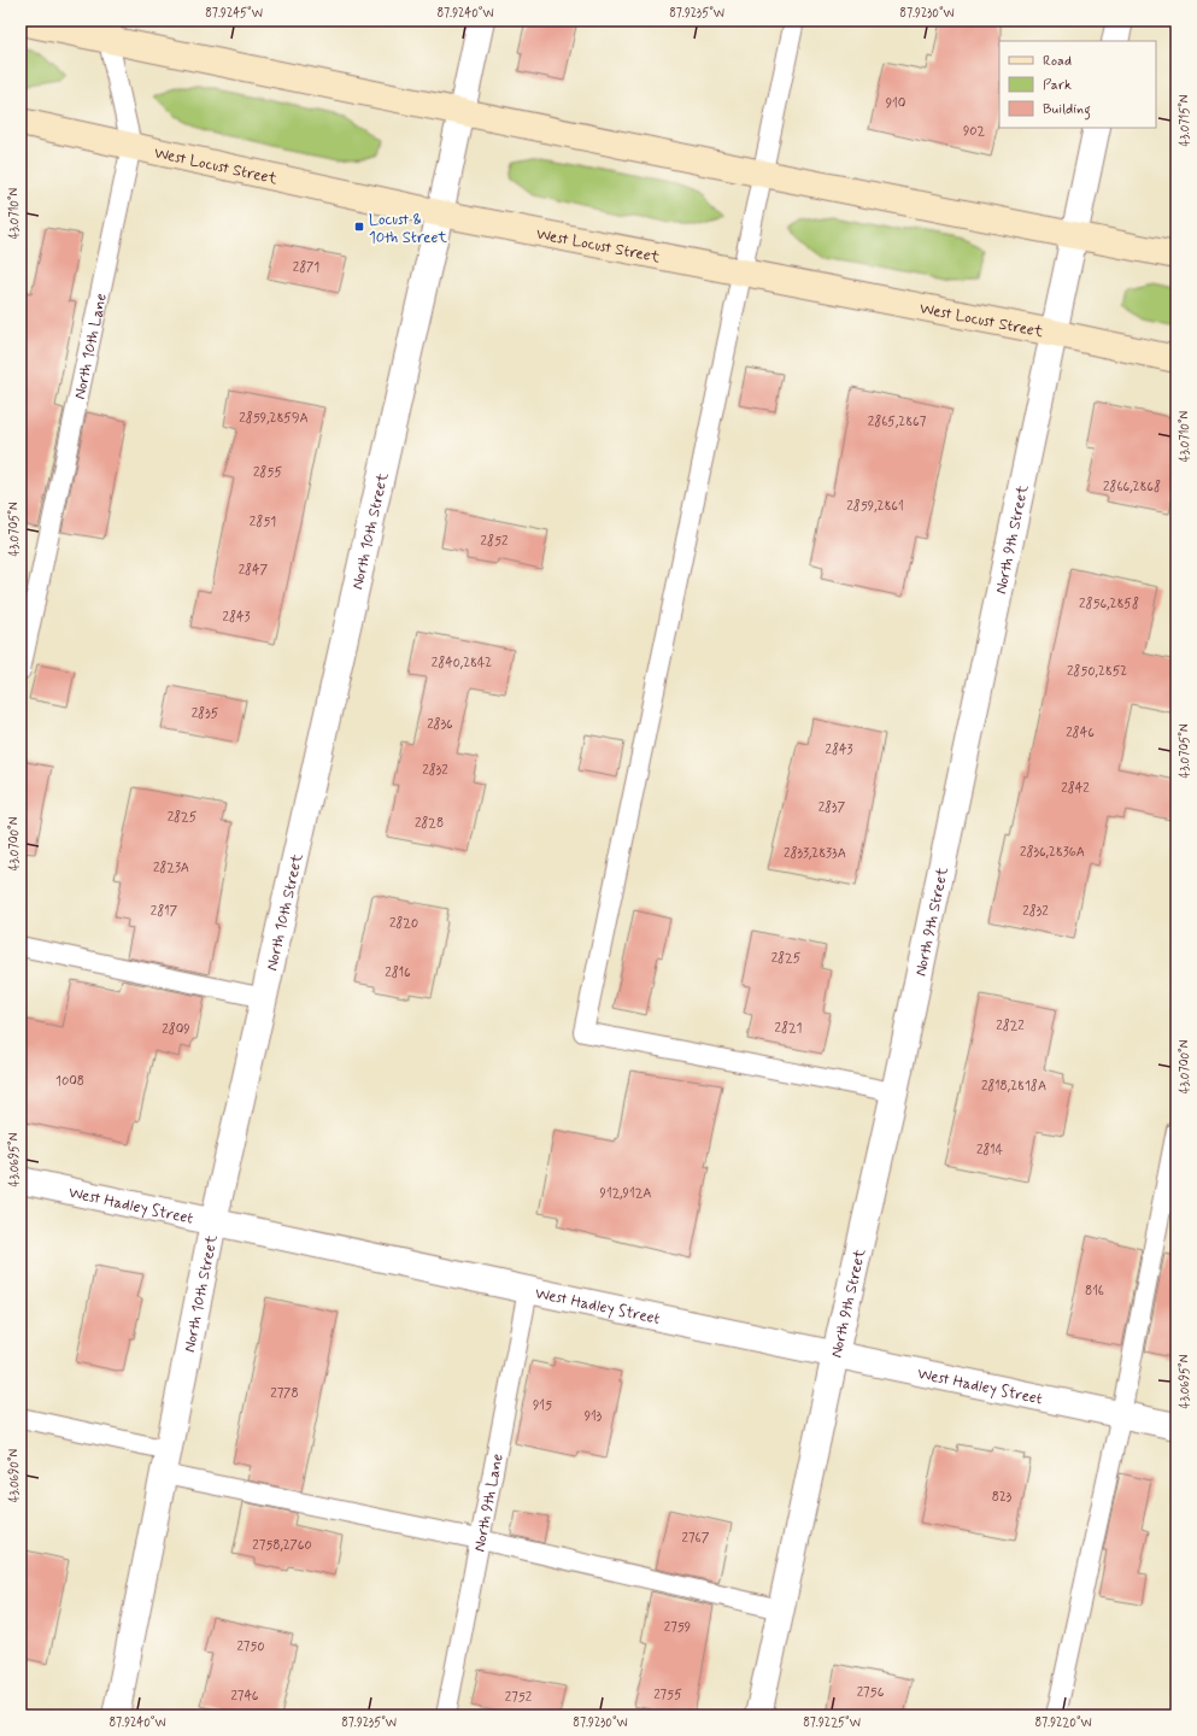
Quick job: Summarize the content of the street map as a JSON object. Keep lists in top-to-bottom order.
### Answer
{
  "streets": {
    "main road": ["West Locust Street"],
    "street": ["North 10th Street", "North 9th Street", "West Hadley Street"],
    "lane": ["North 10th Lane", "North 9th Lane"]
  },
  "crossings": [
    ["West Locust Street", "North 10th Lane"],
    ["West Locust Street", "North 10th Street"],
    ["West Locust Street", "North 9th Street"],
    ["North 10th Street", "West Hadley Street"],
    ["North 9th Street", "West Hadley Street"],
    ["West Hadley Street", "North 9th Lane"]
  ],
  "places": {
    "transit": ["Locust & 10th Street"]
  },
  "house_numbers": [
    "910",
    "902",
    "2871",
    "2859,2859A",
    "2865,2867",
    "2855",
    "2866,2868",
    "2859,2861",
    "2851",
    "2852",
    "2847",
    "2856,2858",
    "2843",
    "2840,2842",
    "2850,2852",
    "2835",
    "2836",
    "2846",
    "2843",
    "2832",
    "2842",
    "2837",
    "2825",
    "2828",
    "2836,2836A",
    "2833,2833A",
    "2823A",
    "2817",
    "2832",
    "2820",
    "2825",
    "2816",
    "2822",
    "2821",
    "2809",
    "1008",
    "2818,2818A",
    "2814",
    "912,912A",
    "816",
    "2778",
    "915",
    "913",
    "823",
    "2767",
    "2758,2760",
    "2759",
    "2750",
    "2756",
    "2755",
    "2746",
    "2752"
  ],
  "legend": ["Road", "Park", "Building"],
  "coordinates": [
    "87.9245°W",
    "87.9240°W",
    "87.9235°W",
    "87.9230°W",
    "43.0715°N",
    "43.0710°N",
    "43.0705°N",
    "43.0700°N",
    "43.0695°N",
    "43.0690°N",
    "87.9225°W",
    "87.9220°W"
  ]
}
